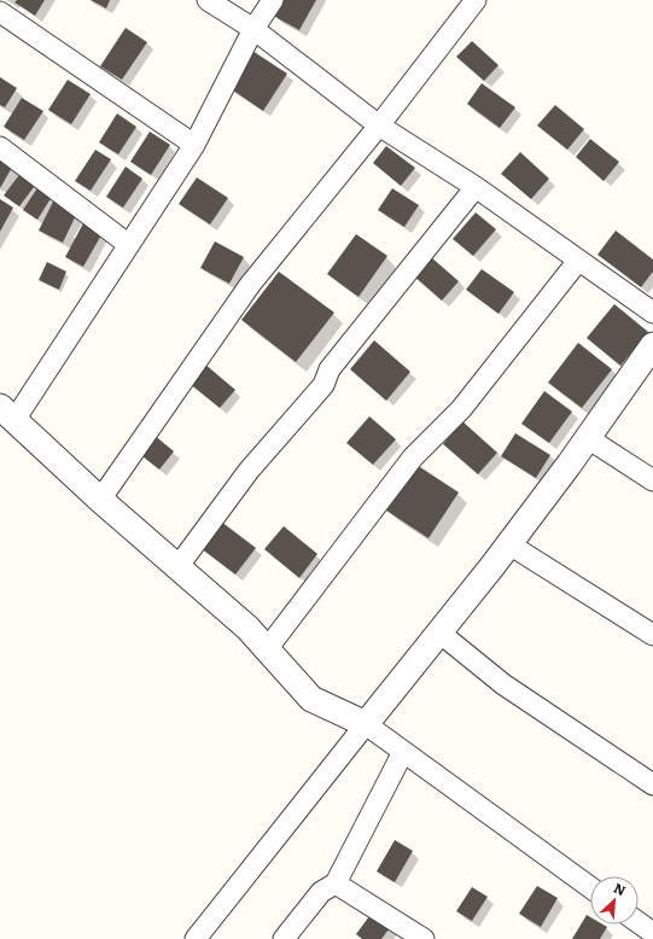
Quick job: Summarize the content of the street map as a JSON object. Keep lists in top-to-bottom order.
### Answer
{
  "north": "top right"
}
